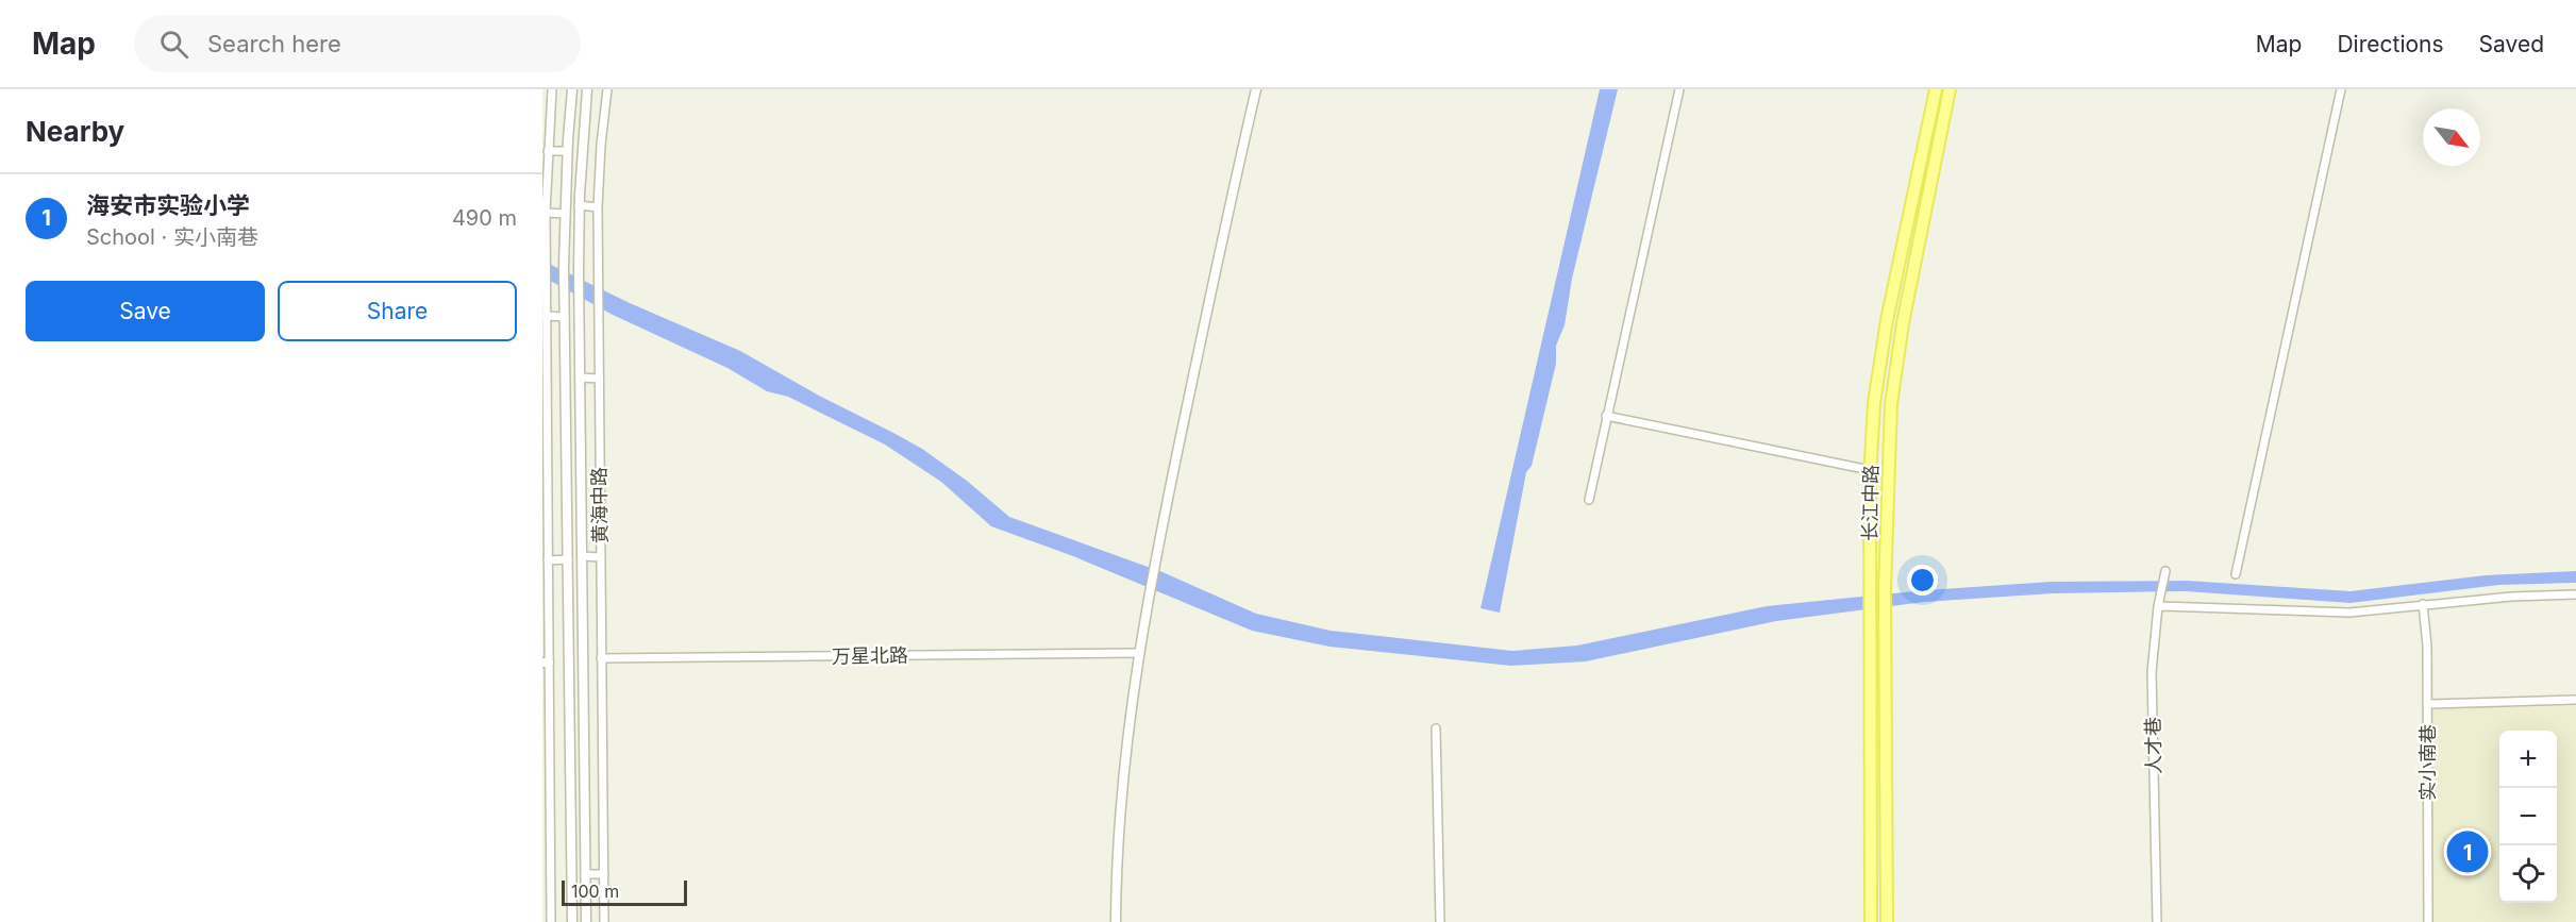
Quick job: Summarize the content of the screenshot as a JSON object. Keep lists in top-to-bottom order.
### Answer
{
  "streets": {
    "main road": ["长江中路"],
    "street": [
      "黄海中路",
      "万星北路",
      "人才巷",
      "实小南巷"
    ]
  },
  "crossings": [
    ["黄海中路", "万星北路"]
  ],
  "scale_bar": "100 m",
  "north": "bottom right",
  "page": {
    "header": "Map",
    "search": "Search here",
    "nav": ["Map", "Directions", "Saved"],
    "heading": "Nearby",
    "list": [
      {
        "mark": "1",
        "name": "海安市实验小学",
        "note": "School · 实小南巷",
        "value": "490 m"
      }
    ],
    "buttons": ["Save", "Share"],
    "map_buttons": ["+", "−"],
    "pins": "1",
    "scale": "100 m"
  }
}
